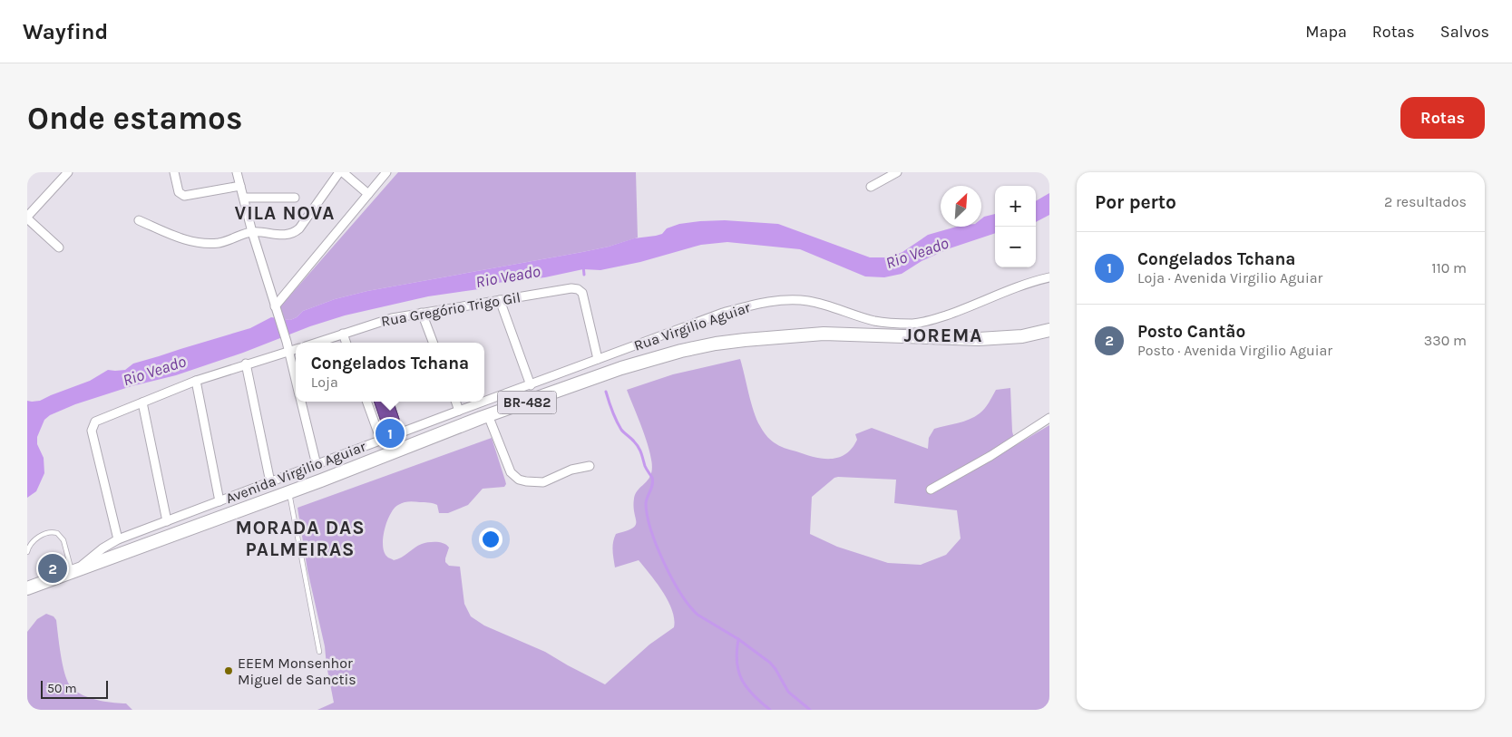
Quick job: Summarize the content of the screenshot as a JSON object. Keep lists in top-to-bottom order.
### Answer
{
  "streets": {
    "highway": ["BR-482"],
    "street": ["Rua Gregório Trigo Gil", "Rua Virgilio Aguiar", "Avenida Virgilio Aguiar"]
  },
  "crossings": [
    ["Rua Gregório Trigo Gil", "Rua Virgilio Aguiar"],
    ["Rua Gregório Trigo Gil", "Avenida Virgilio Aguiar"],
    ["Rua Virgilio Aguiar", "Avenida Virgilio Aguiar"],
    ["BR-482", "Avenida Virgilio Aguiar"]
  ],
  "districts": ["VILA NOVA", "JOREMA", "MORADA DAS PALMEIRAS"],
  "water": ["Rio Veado"],
  "places": ["EEEM Monsenhor Miguel de Sanctis"],
  "scale_bar": "50 m",
  "north": "top right",
  "page": {
    "header": "Wayfind",
    "nav": ["Mapa", "Rotas", "Salvos"],
    "buttons": "Rotas",
    "title": "Onde estamos",
    "heading": ["Por perto", "2 resultados"],
    "map_buttons": ["+", "−"],
    "list": [
      {
        "mark": "1",
        "name": "Congelados Tchana",
        "note": "Loja · Avenida Virgilio Aguiar",
        "value": "110 m"
      },
      {
        "mark": "2",
        "name": "Posto Cantão",
        "note": "Posto · Avenida Virgilio Aguiar",
        "value": "330 m"
      }
    ],
    "popup": ["Congelados Tchana", "Loja"],
    "pins": ["1", "2"],
    "scale": "50 m"
  }
}
